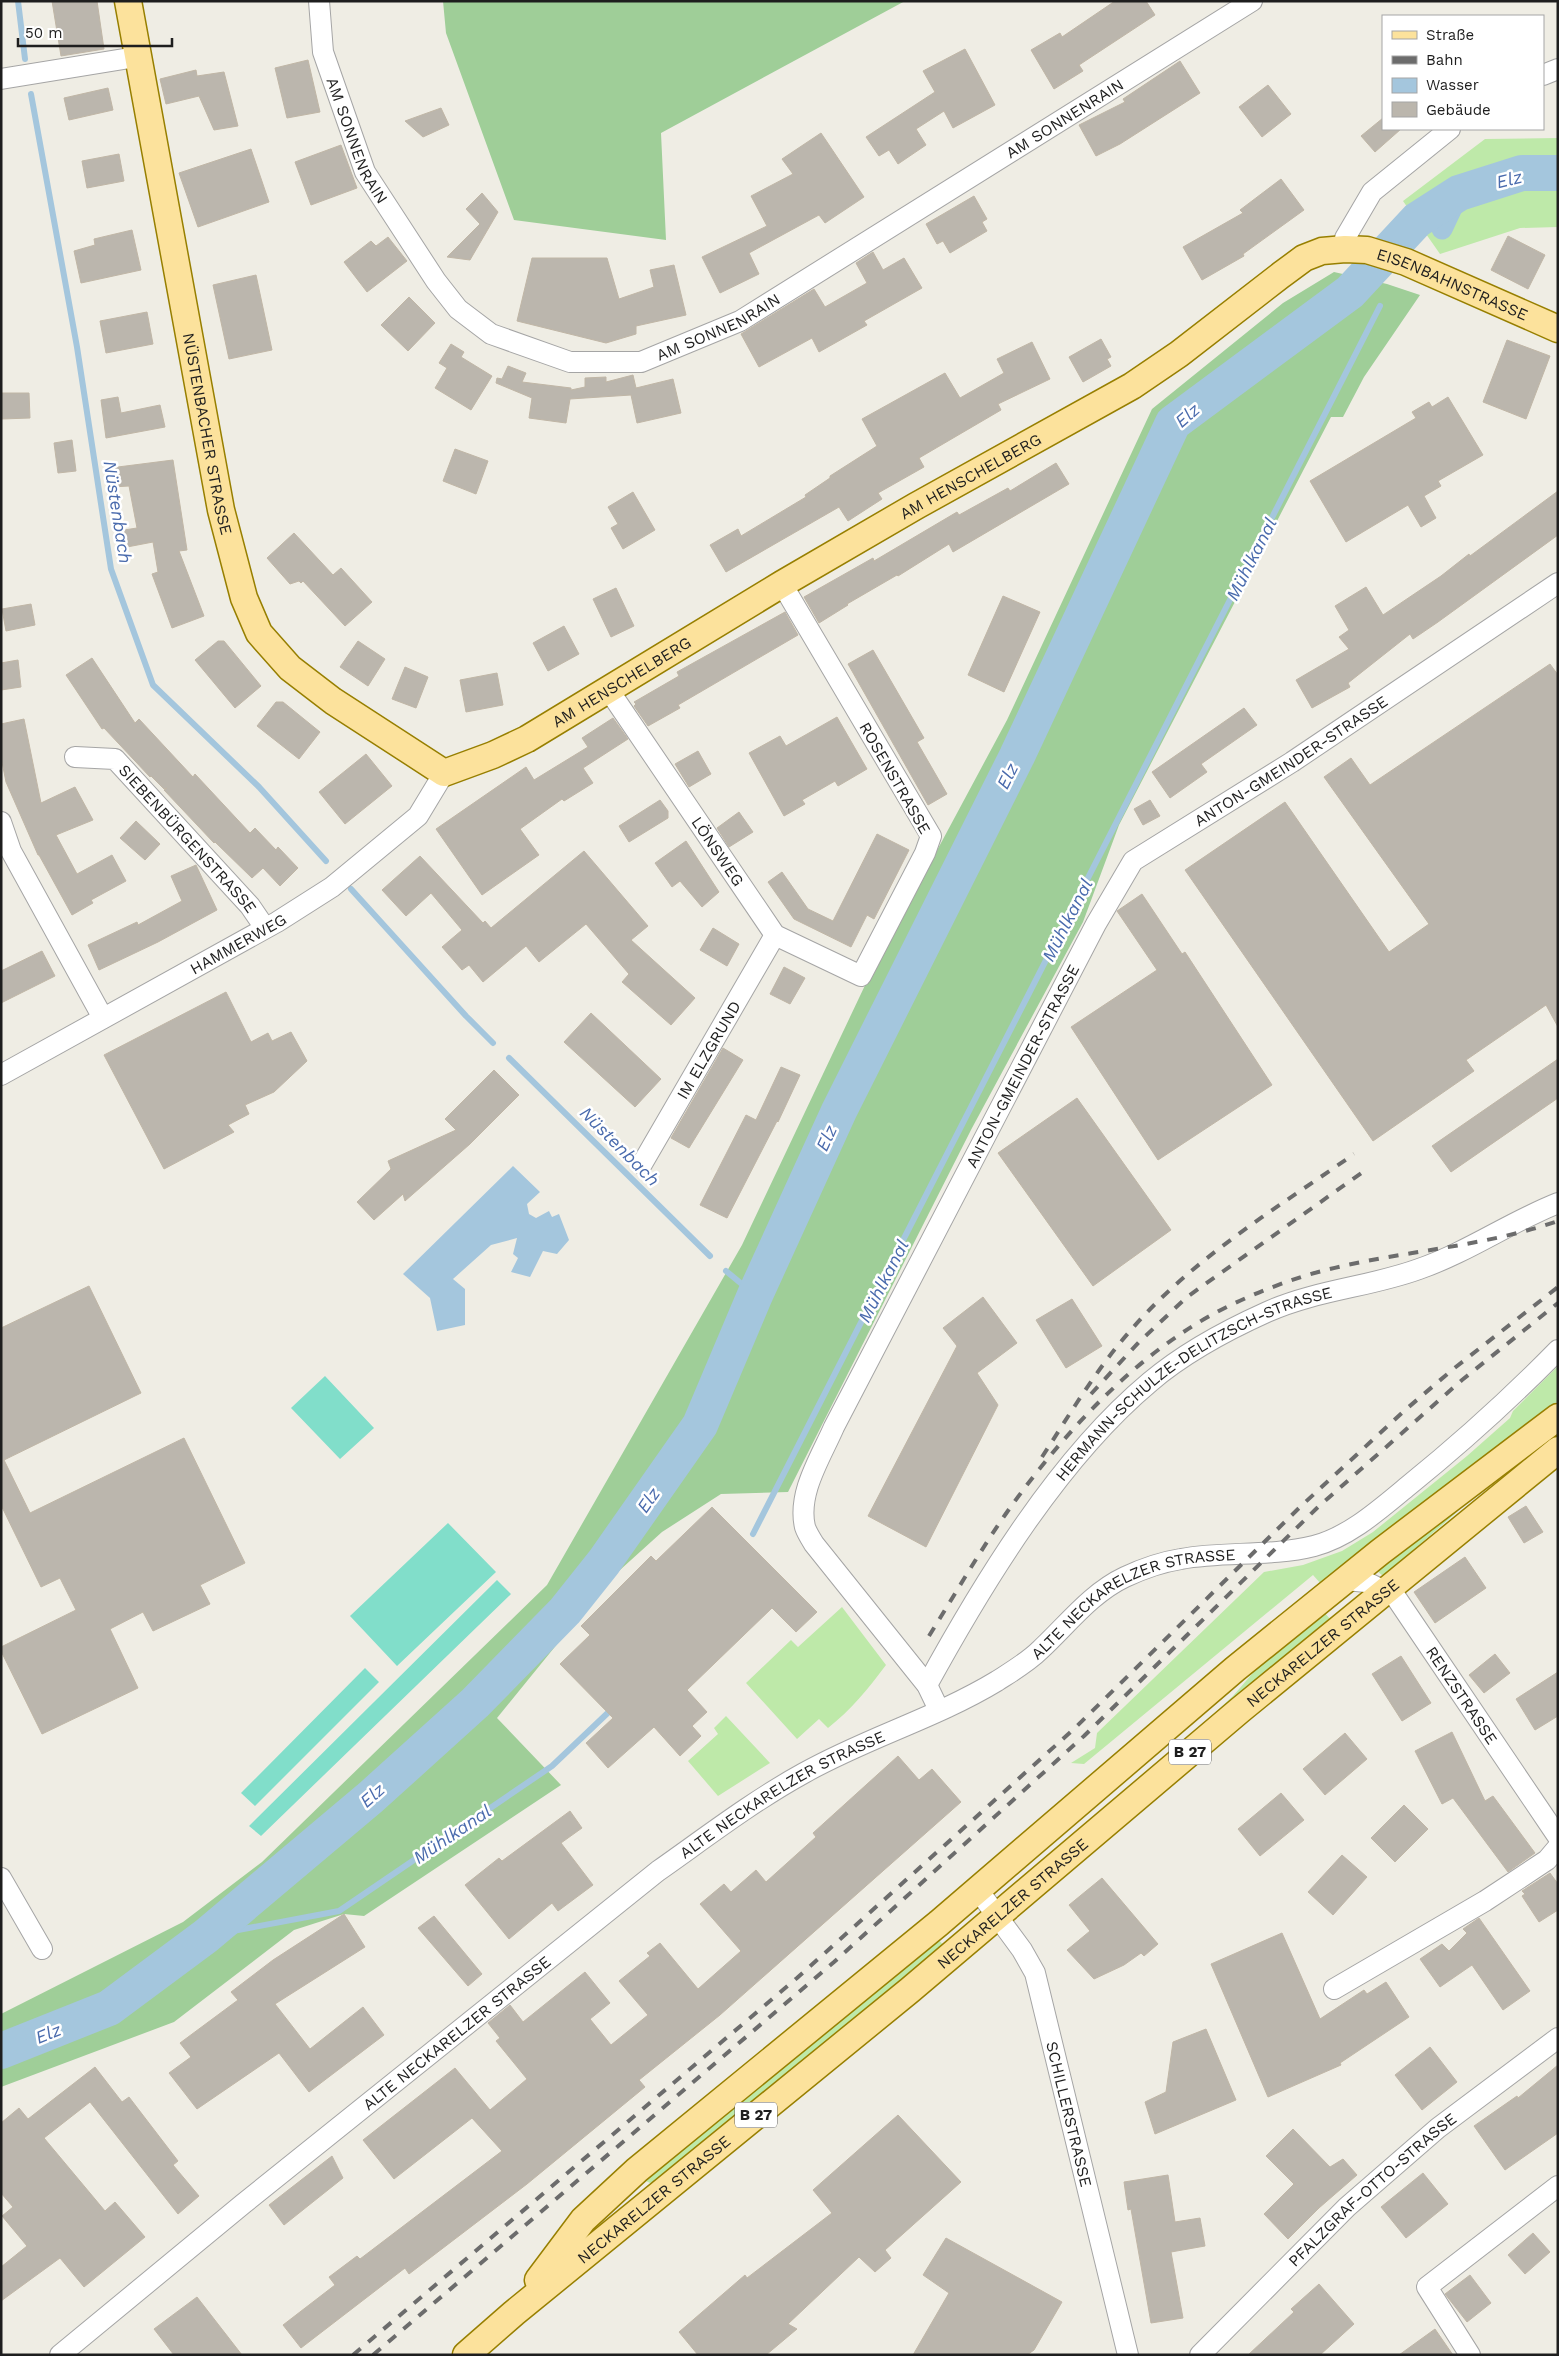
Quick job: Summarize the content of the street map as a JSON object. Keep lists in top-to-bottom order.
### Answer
{
  "streets": {
    "main road": [
      "EISENBAHNSTRASSE",
      "NÜSTENBACHER STRASSE",
      "AM HENSCHELBERG",
      "NECKARELZER STRASSE",
      "B 27"
    ],
    "street": [
      "AM SONNENRAIN",
      "ANTON-GMEINDER-STRASSE",
      "ROSENSTRASSE",
      "SIEBENBÜRGENSTRASSE",
      "LÖNSWEG",
      "HAMMERWEG",
      "IM ELZGRUND",
      "HERMANN-SCHULZE-DELITZSCH-STRASSE",
      "ALTE NECKARELZER STRASSE",
      "RENZSTRASSE",
      "SCHILLERSTRASSE",
      "PFALZGRAF-OTTO-STRASSE"
    ]
  },
  "crossings": [
    ["EISENBAHNSTRASSE", "AM HENSCHELBERG"],
    ["NÜSTENBACHER STRASSE", "AM HENSCHELBERG"],
    ["NÜSTENBACHER STRASSE", "HAMMERWEG"],
    ["AM HENSCHELBERG", "ROSENSTRASSE"],
    ["AM HENSCHELBERG", "LÖNSWEG"],
    ["AM HENSCHELBERG", "HAMMERWEG"],
    ["ANTON-GMEINDER-STRASSE", "HERMANN-SCHULZE-DELITZSCH-STRASSE"],
    ["ANTON-GMEINDER-STRASSE", "ALTE NECKARELZER STRASSE"],
    ["ROSENSTRASSE", "LÖNSWEG"],
    ["ROSENSTRASSE", "IM ELZGRUND"],
    ["SIEBENBÜRGENSTRASSE", "HAMMERWEG"],
    ["LÖNSWEG", "IM ELZGRUND"],
    ["NECKARELZER STRASSE", "RENZSTRASSE"],
    ["NECKARELZER STRASSE", "B 27"],
    ["NECKARELZER STRASSE", "SCHILLERSTRASSE"],
    ["RENZSTRASSE", "B 27"],
    ["B 27", "SCHILLERSTRASSE"]
  ],
  "water": ["Elz", "Nüstenbach", "Mühlkanal"],
  "legend": [
    "Straße",
    "Bahn",
    "Wasser",
    "Gebäude"
  ],
  "scale_bar": "50 m"
}
